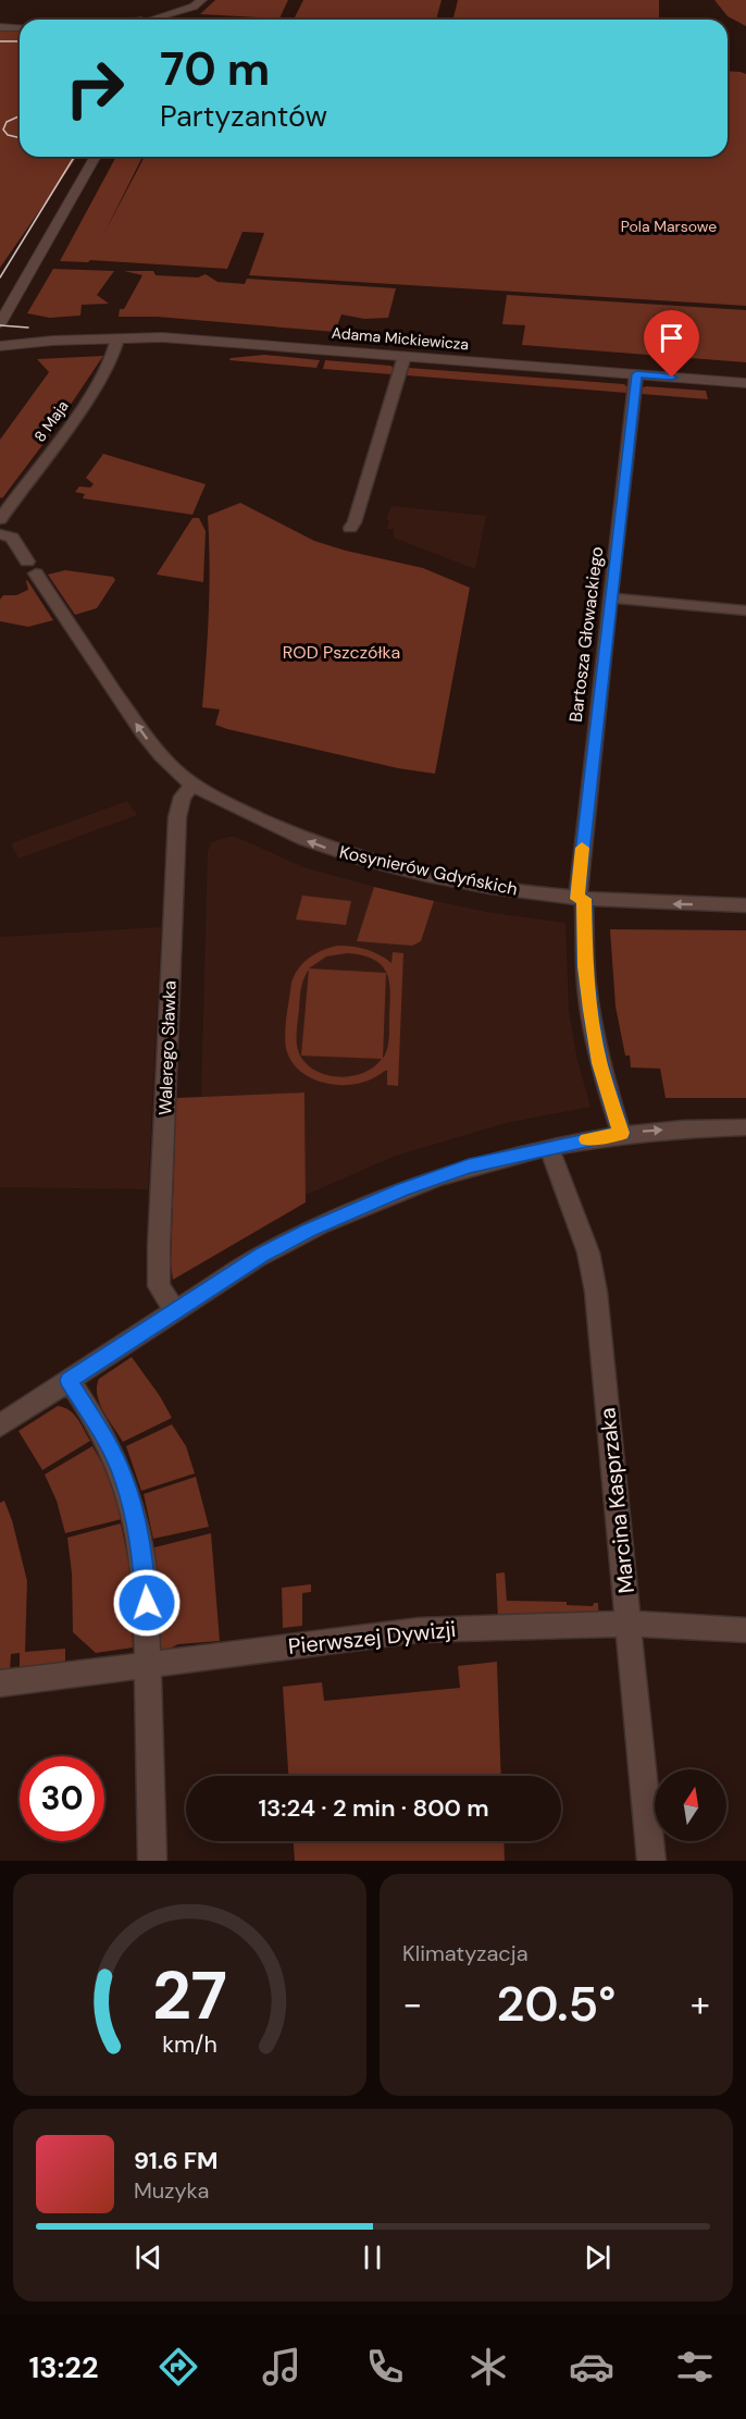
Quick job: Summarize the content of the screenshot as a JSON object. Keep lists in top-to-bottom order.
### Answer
{
  "streets": {
    "main road": ["Adama Mickiewicza"],
    "street": [
      "8 Maja",
      "Bartosza Głowackiego",
      "Kosynierów Gdyńskich",
      "Walerego Sławka",
      "Marcina Kasprzaka",
      "Pierwszej Dywizji"
    ]
  },
  "crossings": [
    ["Adama Mickiewicza", "8 Maja"],
    ["Adama Mickiewicza", "Bartosza Głowackiego"],
    ["Bartosza Głowackiego", "Kosynierów Gdyńskich"],
    ["Kosynierów Gdyńskich", "Walerego Sławka"],
    ["Marcina Kasprzaka", "Pierwszej Dywizji"]
  ],
  "one_way": ["Kosynierów Gdyńskich"],
  "parks": ["Pola Marsowe", "ROD Pszczółka"],
  "north": "top",
  "page": {
    "turn": ["70 m", "Partyzantów"],
    "limit": "30",
    "trip": "13:24 · 2 min · 800 m",
    "tile": "Klimatyzacja",
    "heat": ["−", "20.5°", "+"],
    "song": ["91.6 FM", "Muzyka"],
    "tabs": "13:22",
    "gauge": ["27", "km/h"]
  }
}
